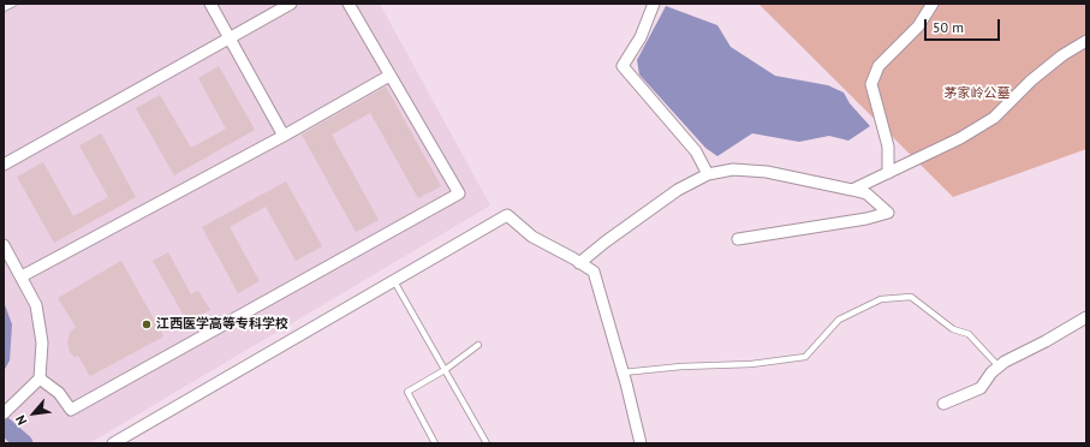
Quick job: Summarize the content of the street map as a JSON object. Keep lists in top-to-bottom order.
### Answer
{
  "parks": ["茅家岭公墓"],
  "places": ["江西医学高等专科学校"],
  "scale_bar": "50 m",
  "north": "bottom left"
}
